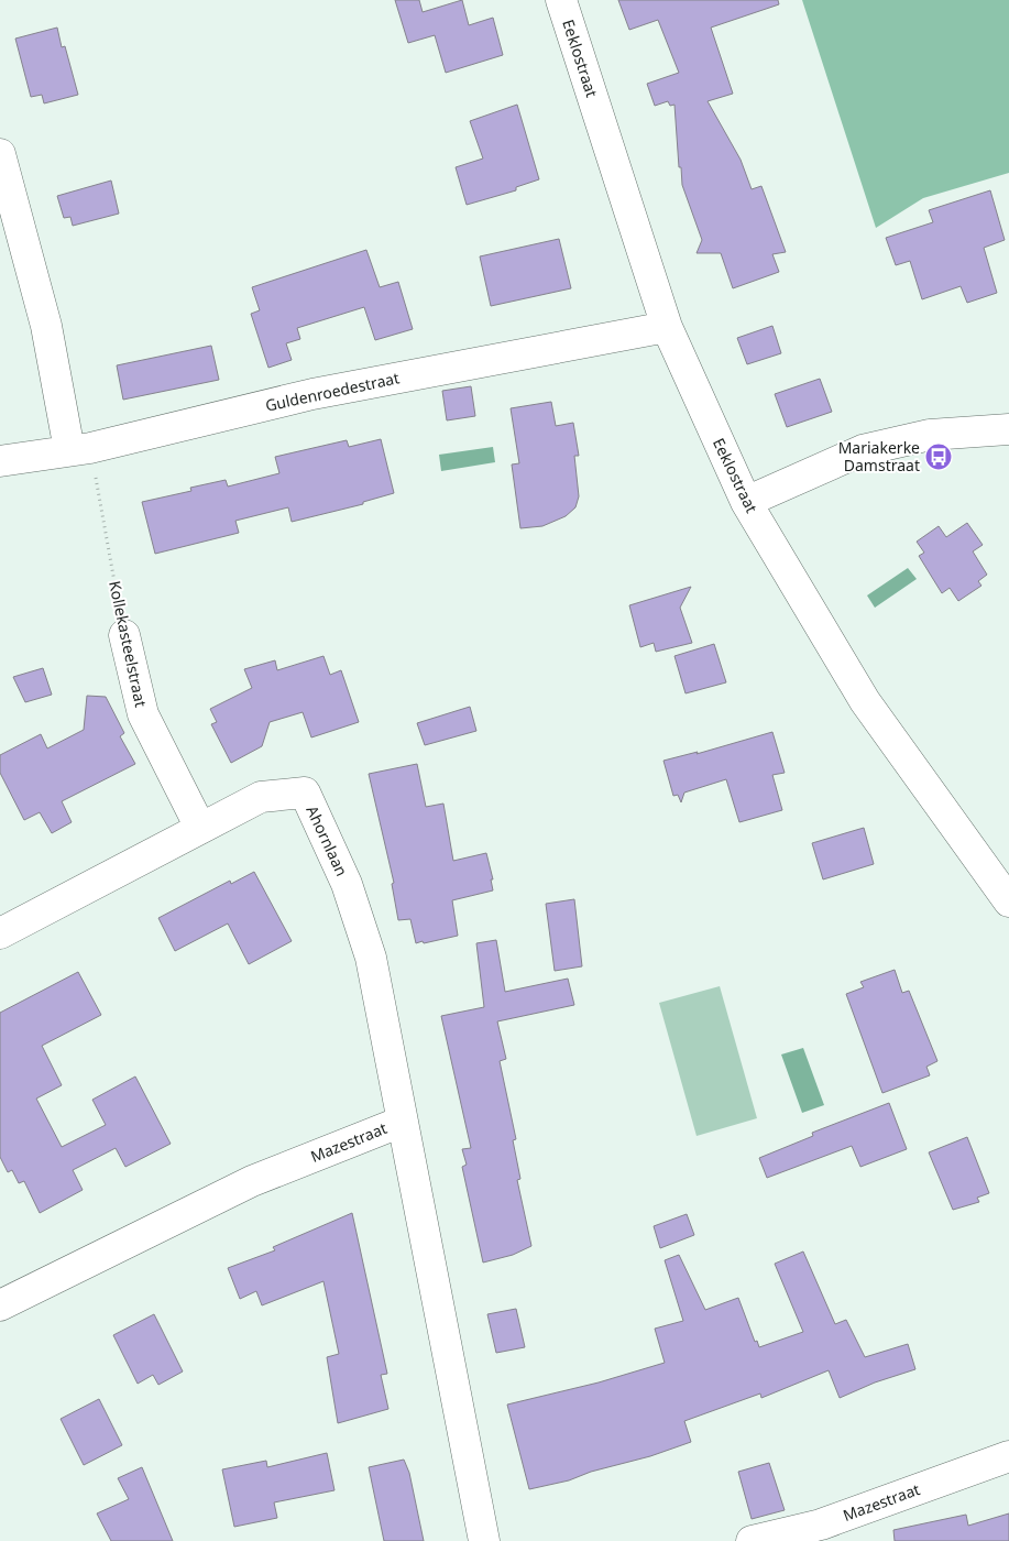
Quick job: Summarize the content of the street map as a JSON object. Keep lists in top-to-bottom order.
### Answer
{
  "streets": {
    "street": [
      "Eeklostraat",
      "Guldenroedestraat",
      "Kollekasteelstraat",
      "Ahornlaan",
      "Mazestraat"
    ]
  },
  "crossings": [
    ["Eeklostraat", "Guldenroedestraat"],
    ["Guldenroedestraat", "Kollekasteelstraat"],
    ["Kollekasteelstraat", "Ahornlaan"],
    ["Ahornlaan", "Mazestraat"]
  ],
  "places": {
    "bus stop": ["Mariakerke Damstraat"]
  }
}
